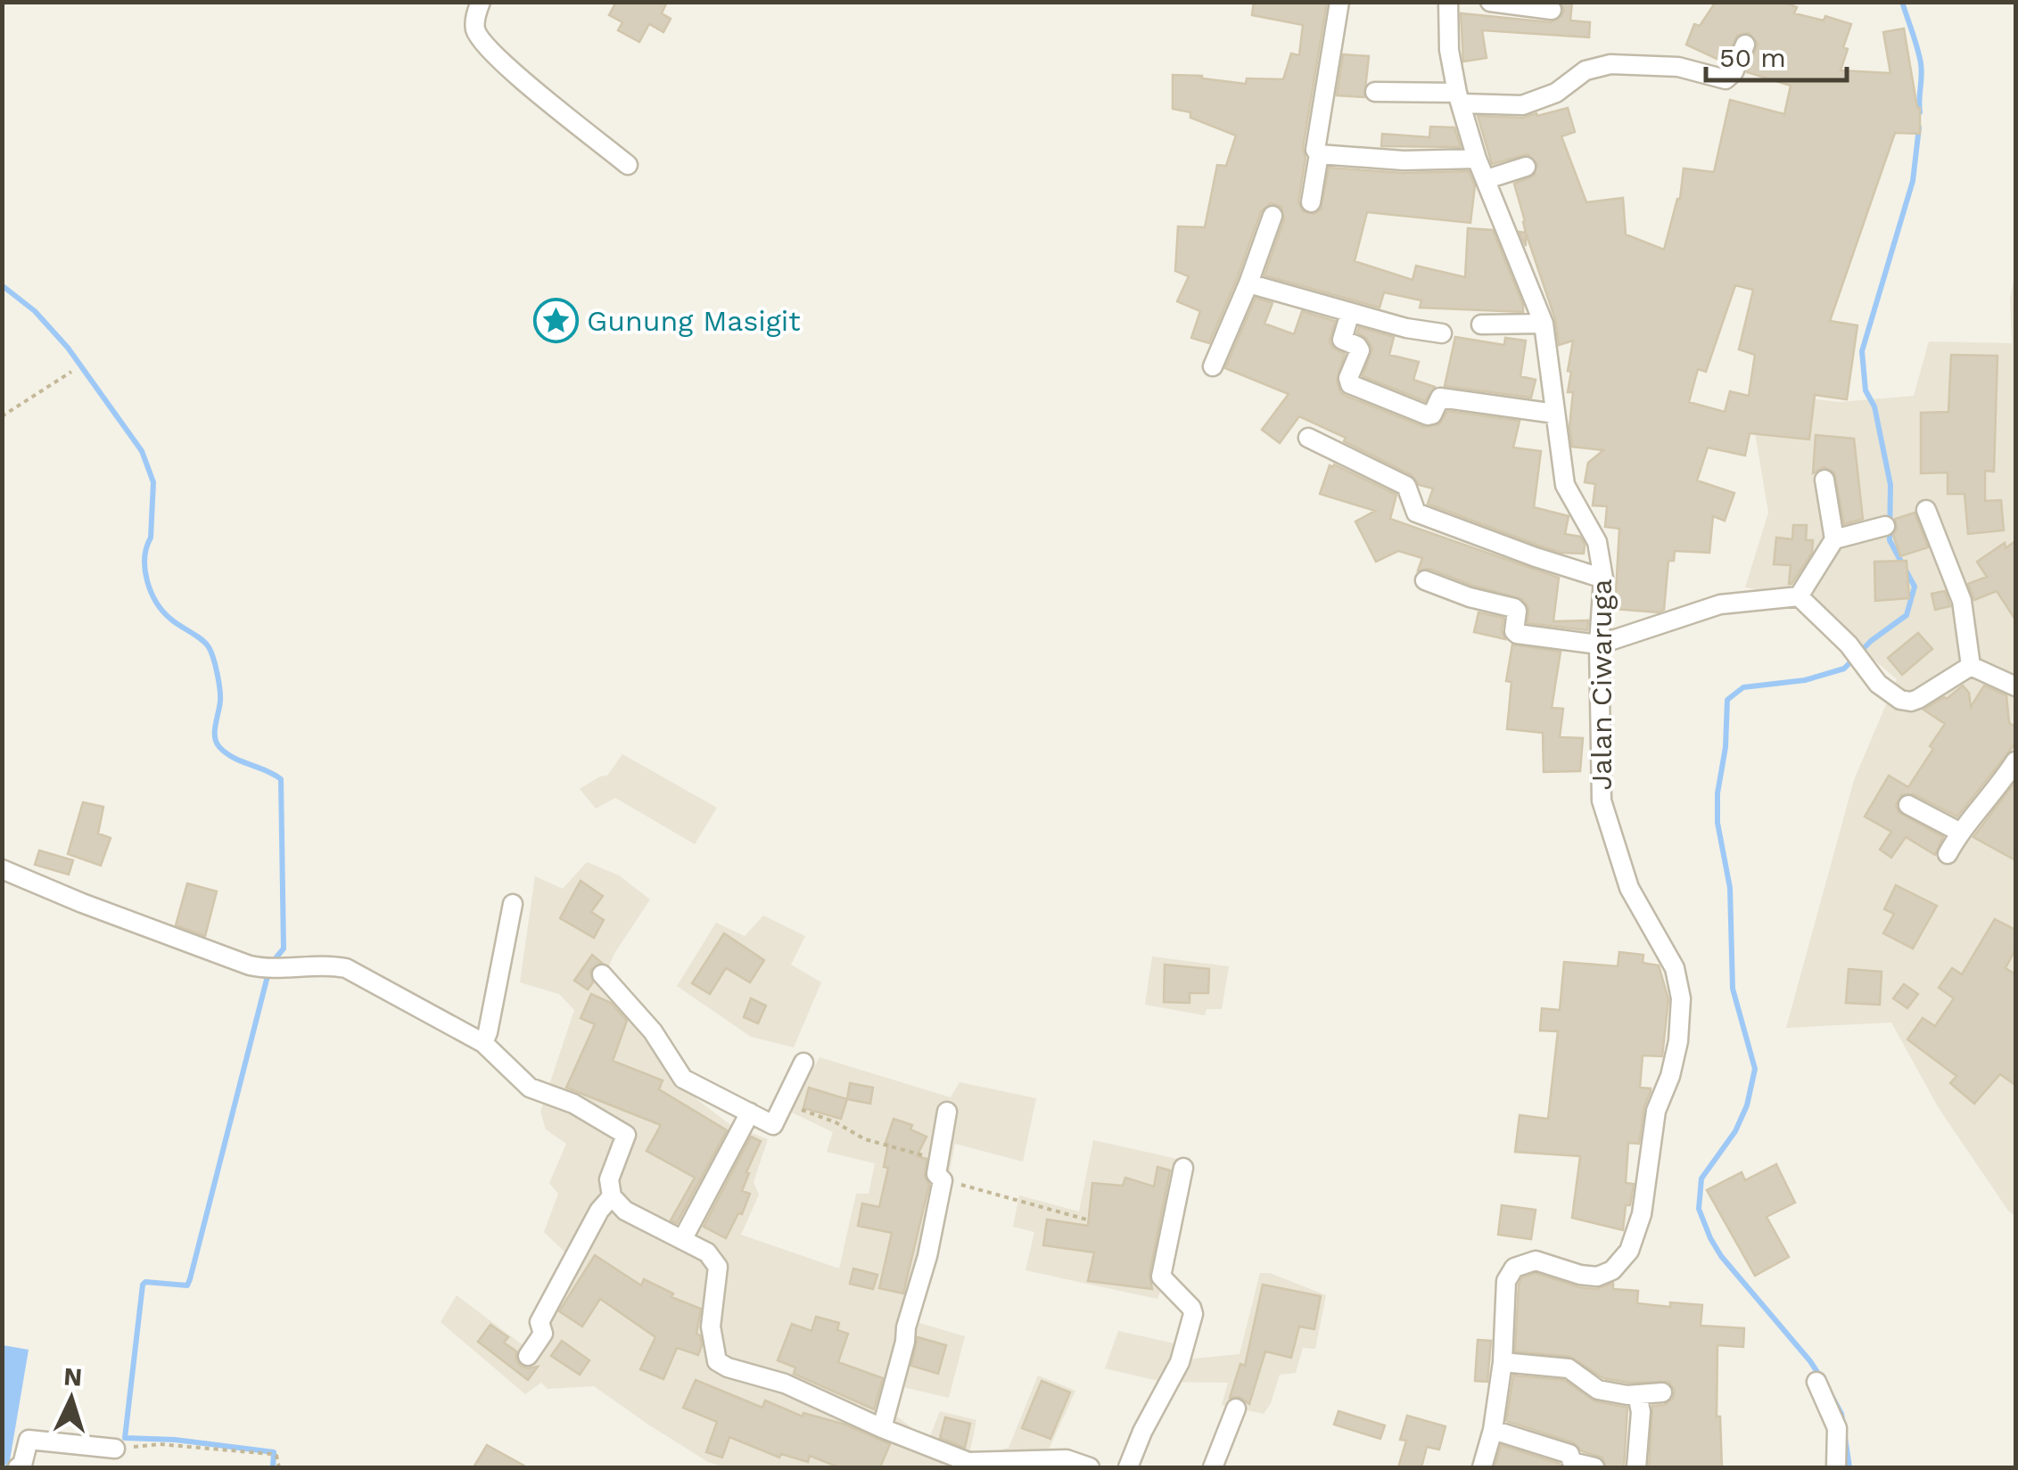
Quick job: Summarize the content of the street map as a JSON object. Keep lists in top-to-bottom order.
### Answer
{
  "streets": {
    "street": ["Jalan Ciwaruga"]
  },
  "places": {
    "place": ["Gunung Masigit"]
  },
  "scale_bar": "50 m",
  "north": "top"
}
